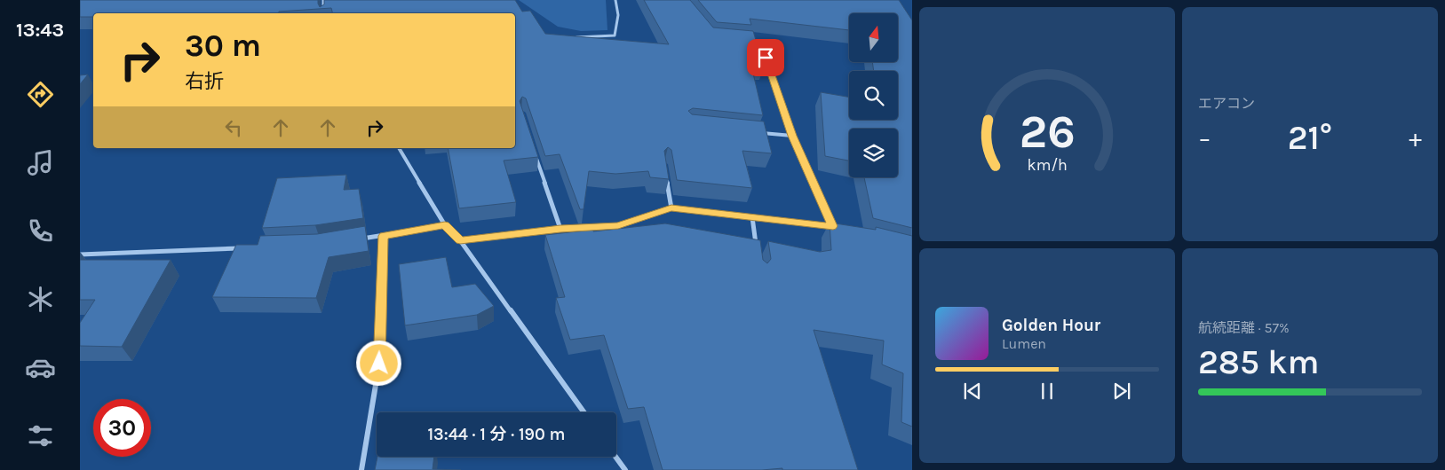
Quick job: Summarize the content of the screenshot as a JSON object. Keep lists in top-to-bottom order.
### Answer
{
  "north": "top",
  "page": {
    "tabs": "13:43",
    "tile": [
      "エアコン",
      ["航続距離 · 57%", "285 km"]
    ],
    "turn": ["30 m", "右折"],
    "heat": ["−", "21°", "+"],
    "song": ["Golden Hour", "Lumen"],
    "limit": "30",
    "trip": "13:44 · 1 分 · 190 m",
    "gauge": ["26", "km/h"]
  }
}
